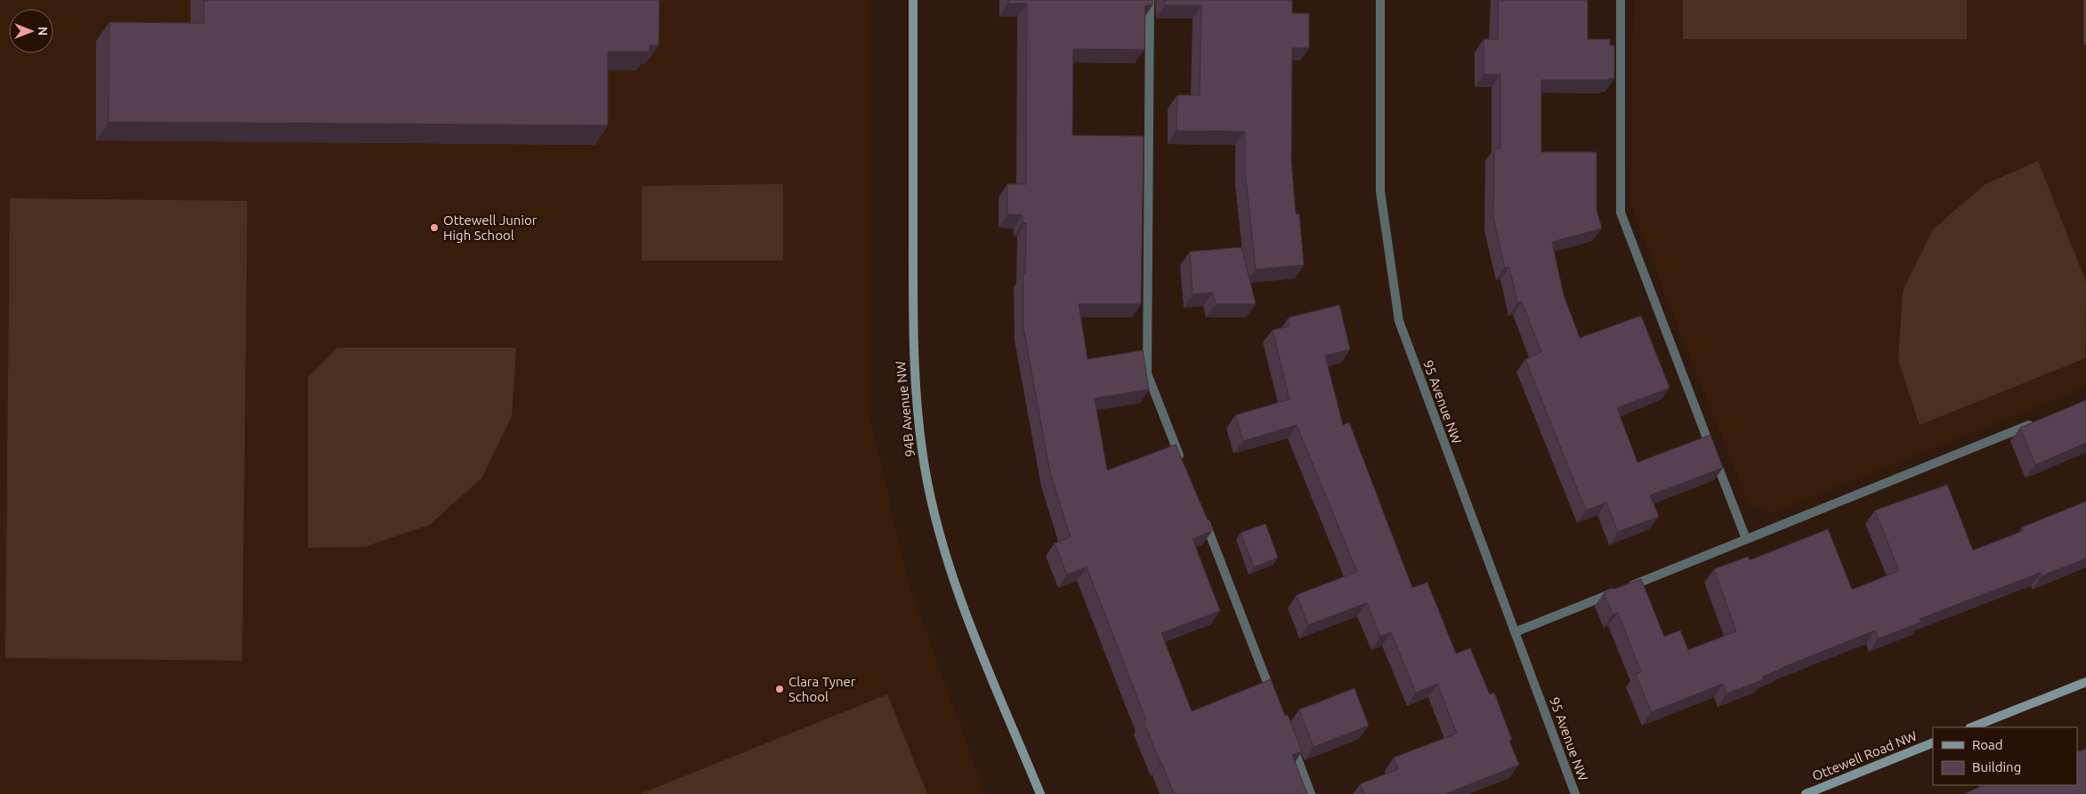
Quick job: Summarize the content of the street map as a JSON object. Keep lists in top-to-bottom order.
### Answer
{
  "streets": {
    "street": ["95 Avenue NW", "94B Avenue NW", "Ottewell Road NW"]
  },
  "places": ["Ottewell Junior High School", "Clara Tyner School"],
  "legend": ["Road", "Building"],
  "north": "right"
}
